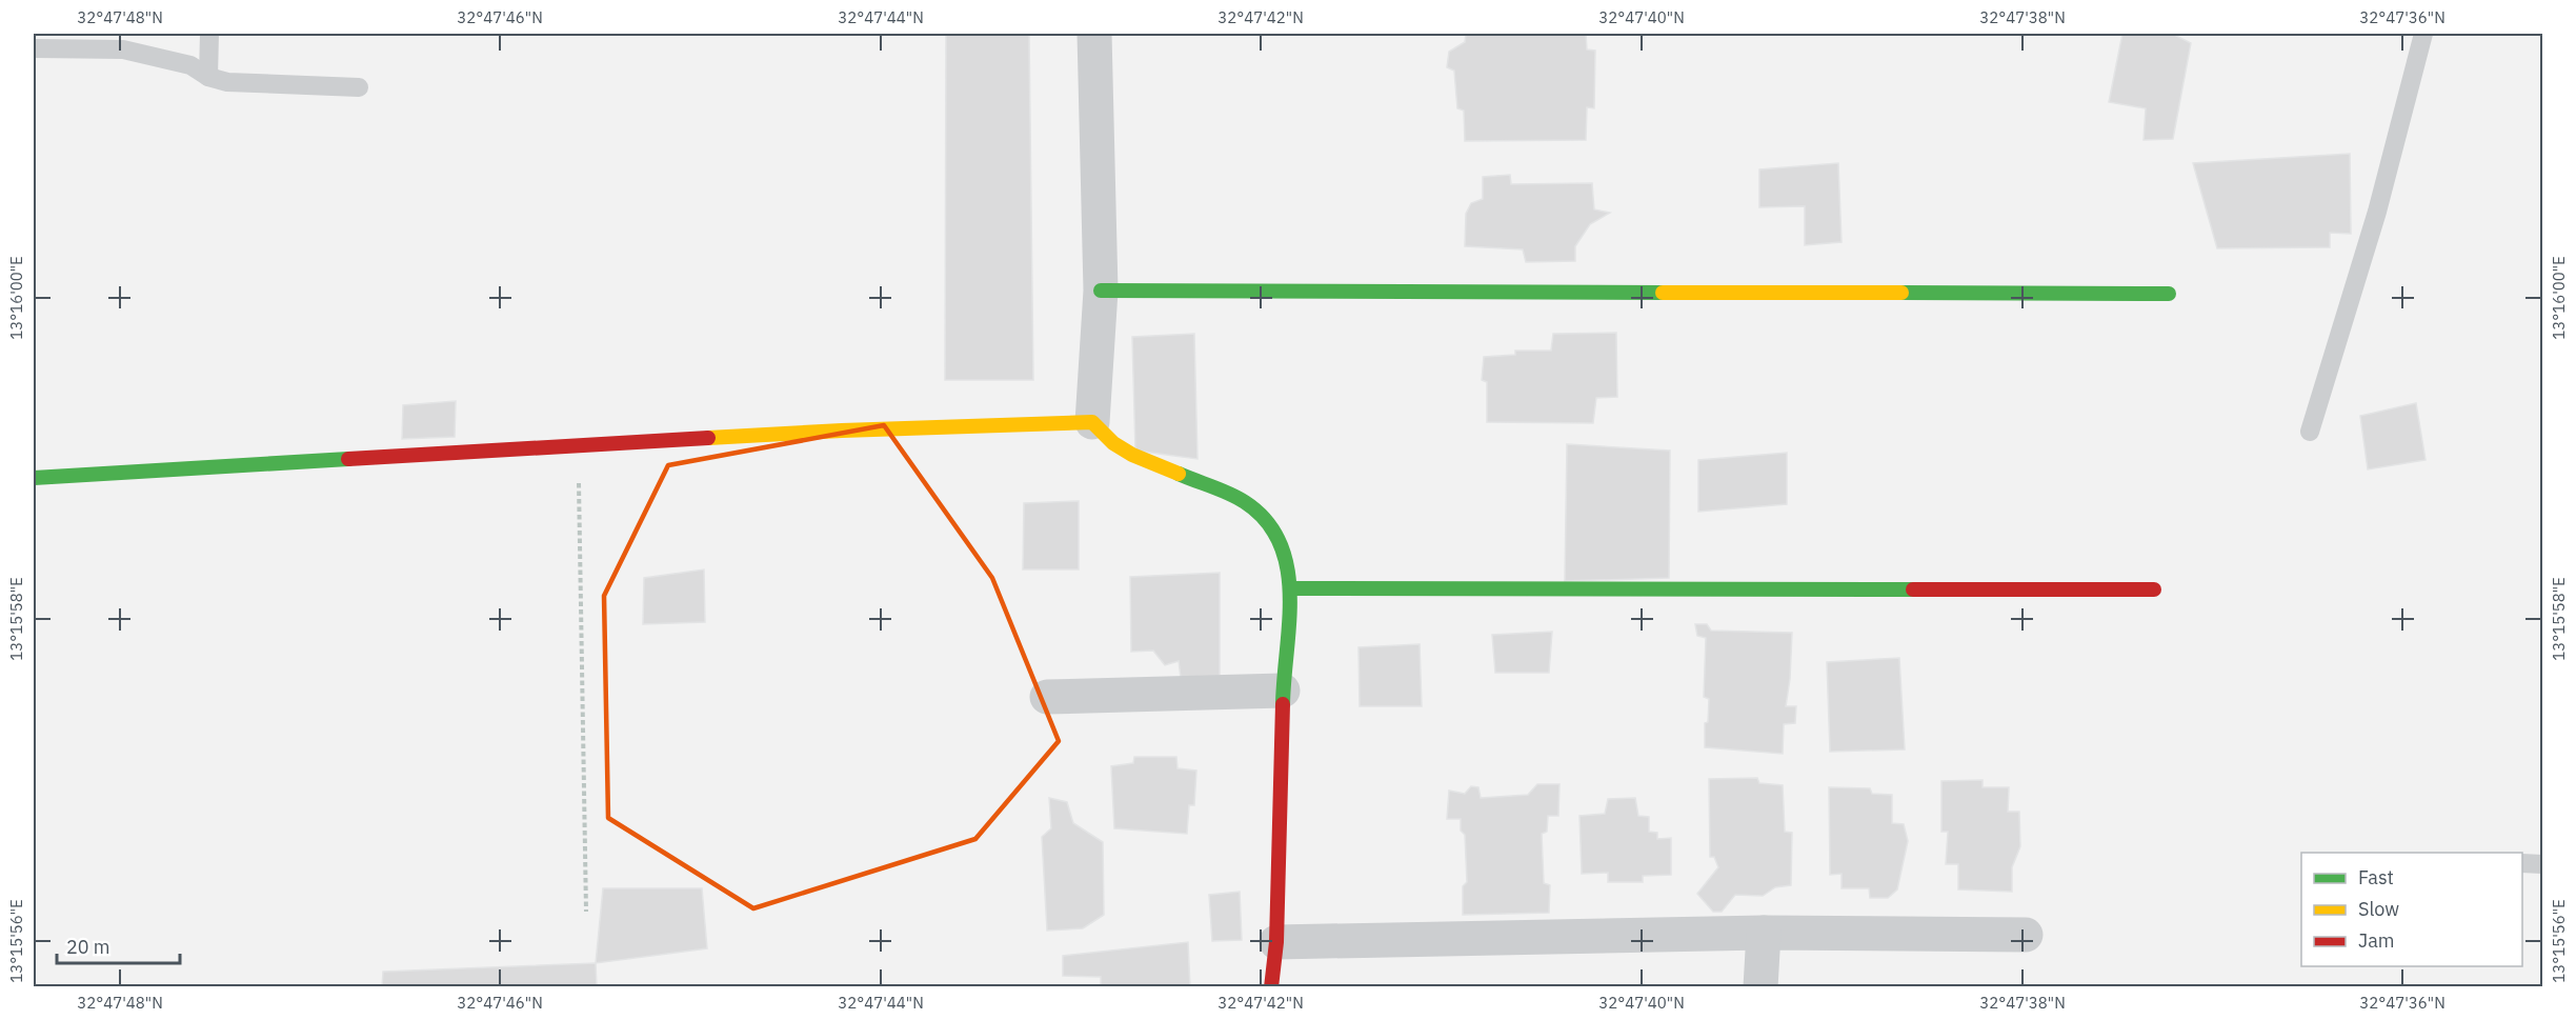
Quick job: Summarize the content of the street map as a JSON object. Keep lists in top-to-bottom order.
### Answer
{
  "legend": ["Fast", "Slow", "Jam"],
  "scale_bar": "20 m",
  "coordinates": [
    "32°47'48\"N",
    "32°47'46\"N",
    "32°47'44\"N",
    "32°47'42\"N",
    "32°47'40\"N",
    "32°47'38\"N",
    "32°47'36\"N",
    "13°16'00\"E",
    "13°15'58\"E",
    "13°15'56\"E"
  ]
}
